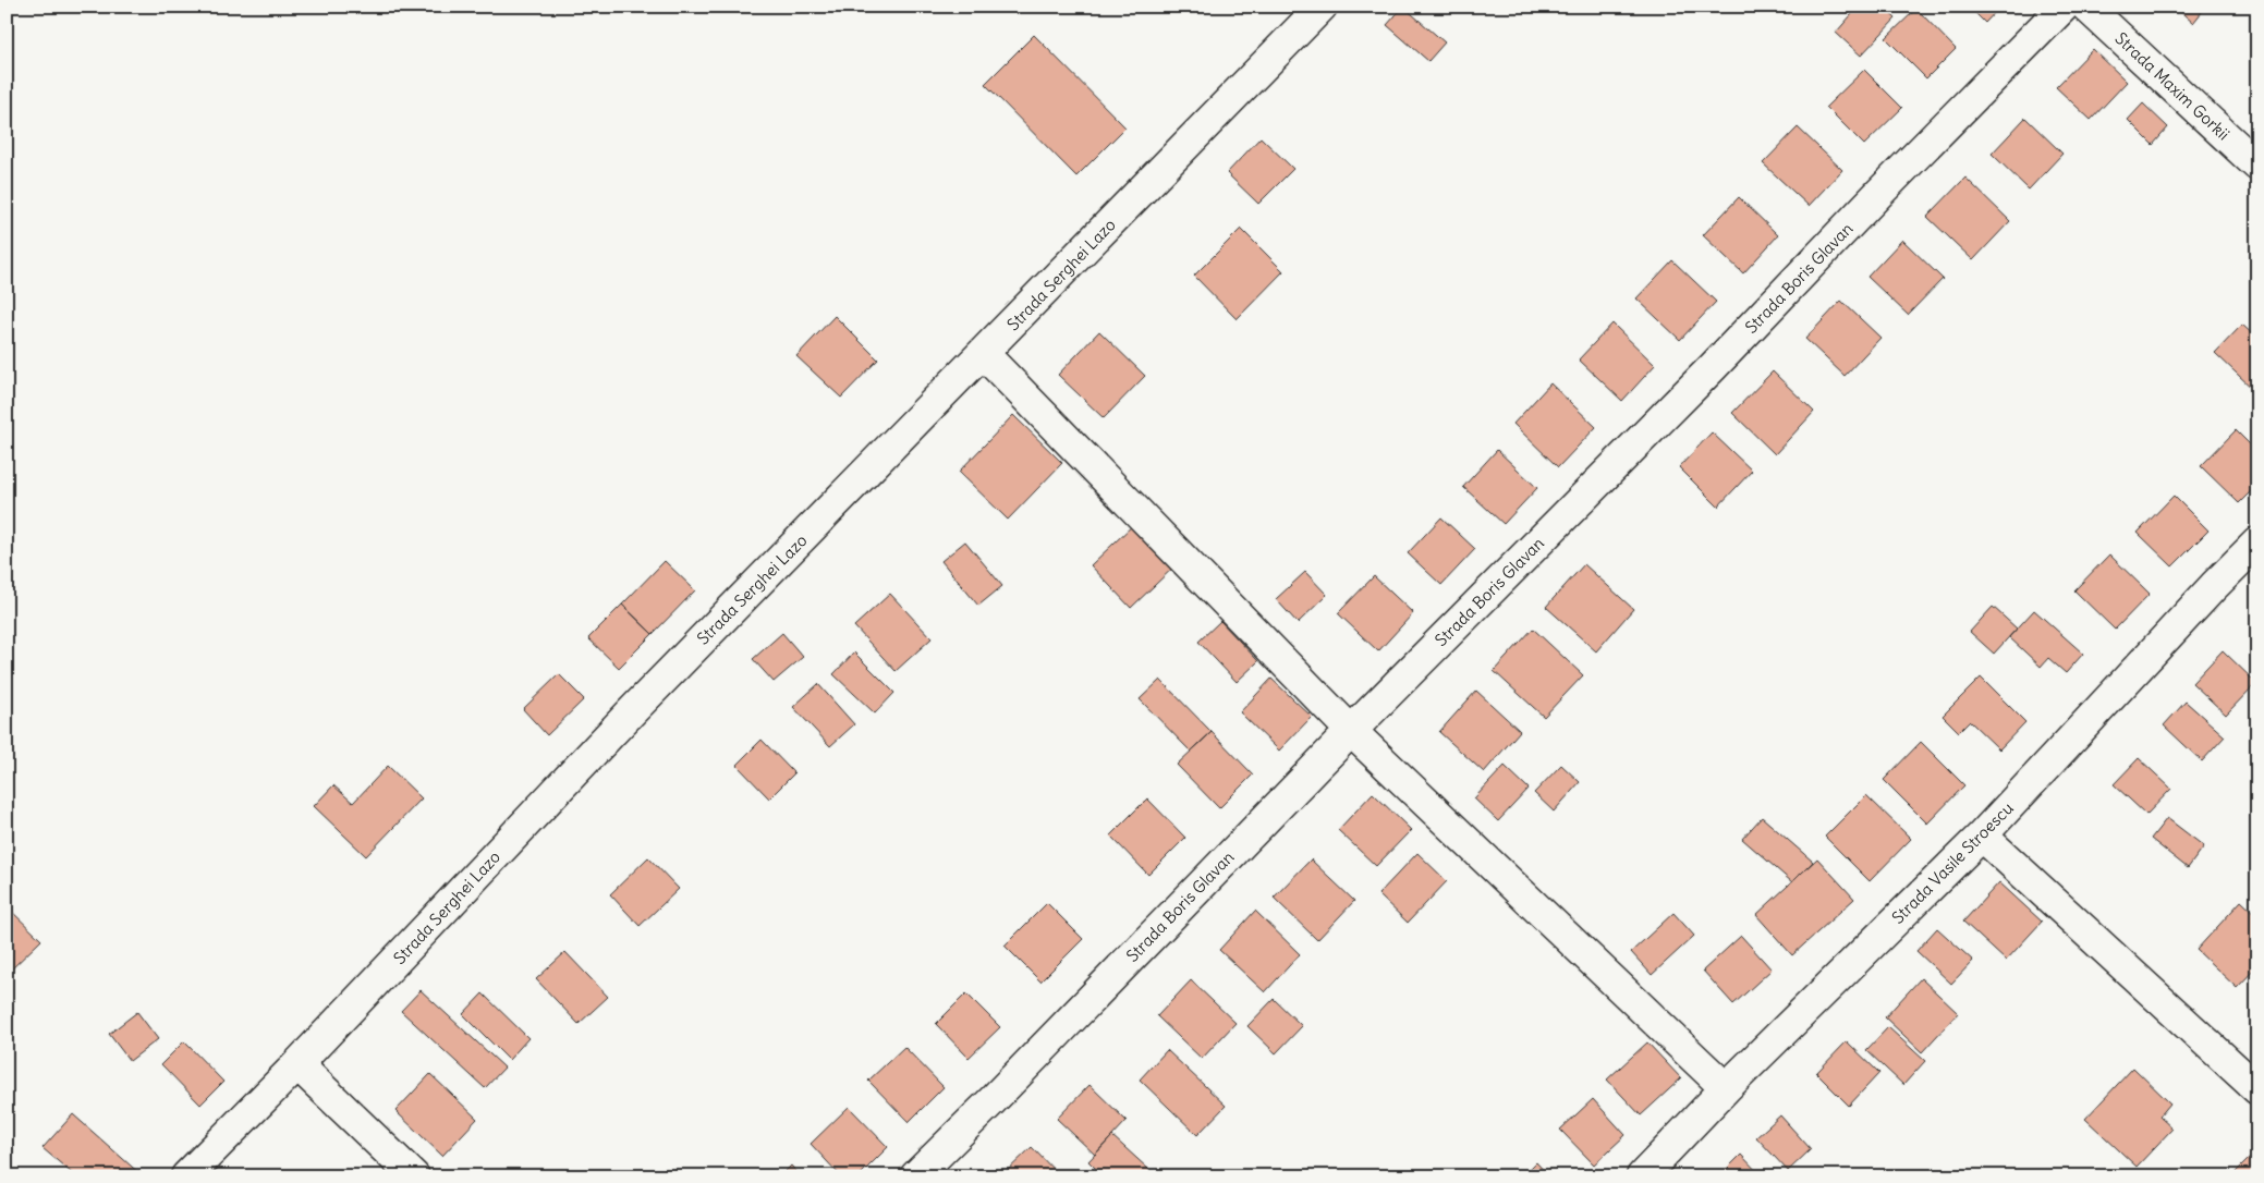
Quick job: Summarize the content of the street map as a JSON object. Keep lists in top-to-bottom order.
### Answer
{
  "streets": {
    "street": [
      "Strada Maxim Gorkii",
      "Strada Serghei Lazo",
      "Strada Boris Glavan",
      "Strada Vasile Stroescu"
    ]
  }
}
